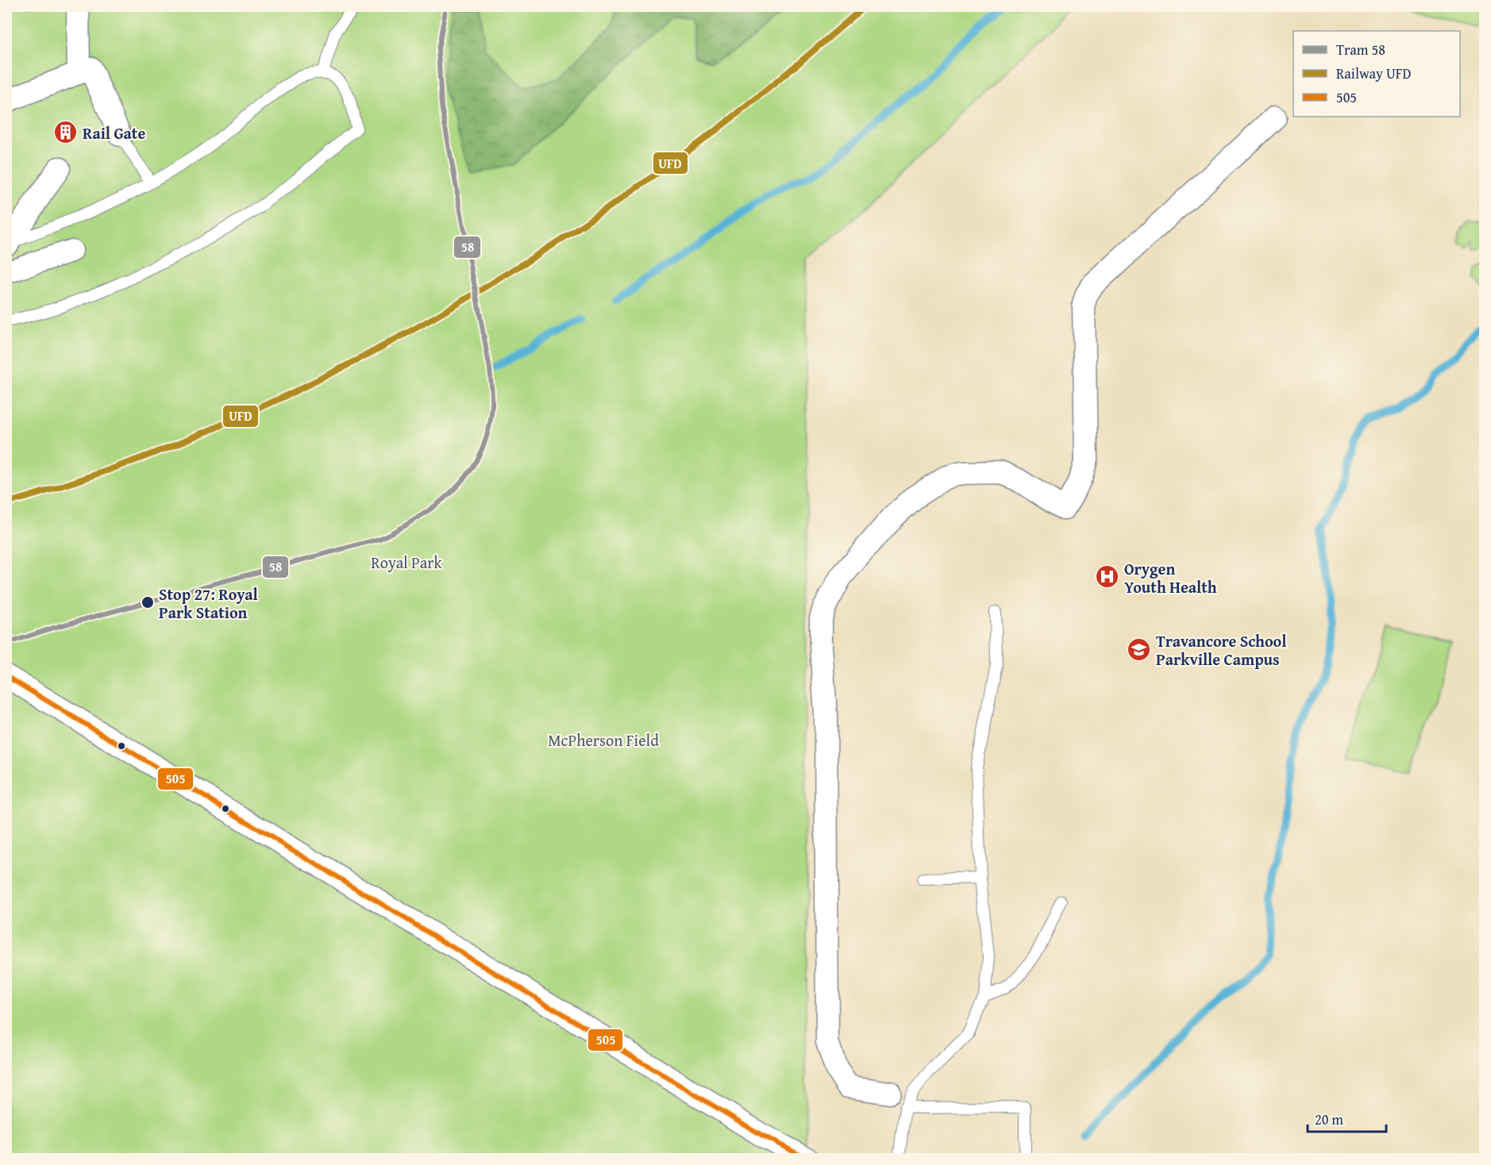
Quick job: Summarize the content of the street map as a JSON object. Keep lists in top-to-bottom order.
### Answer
{
  "parks": ["Royal Park", "McPherson Field"],
  "places": {
    "building": ["Rail Gate"],
    "hospital": ["Orygen Youth Health"],
    "other": ["Stop 27: Royal Park Station"],
    "school or university": ["Travancore School Parkville Campus"]
  },
  "lines": ["tram line 58", "rail line UFD", "transit line 505"],
  "legend": ["Tram 58", "Railway UFD", "505"],
  "scale_bar": "20 m"
}
